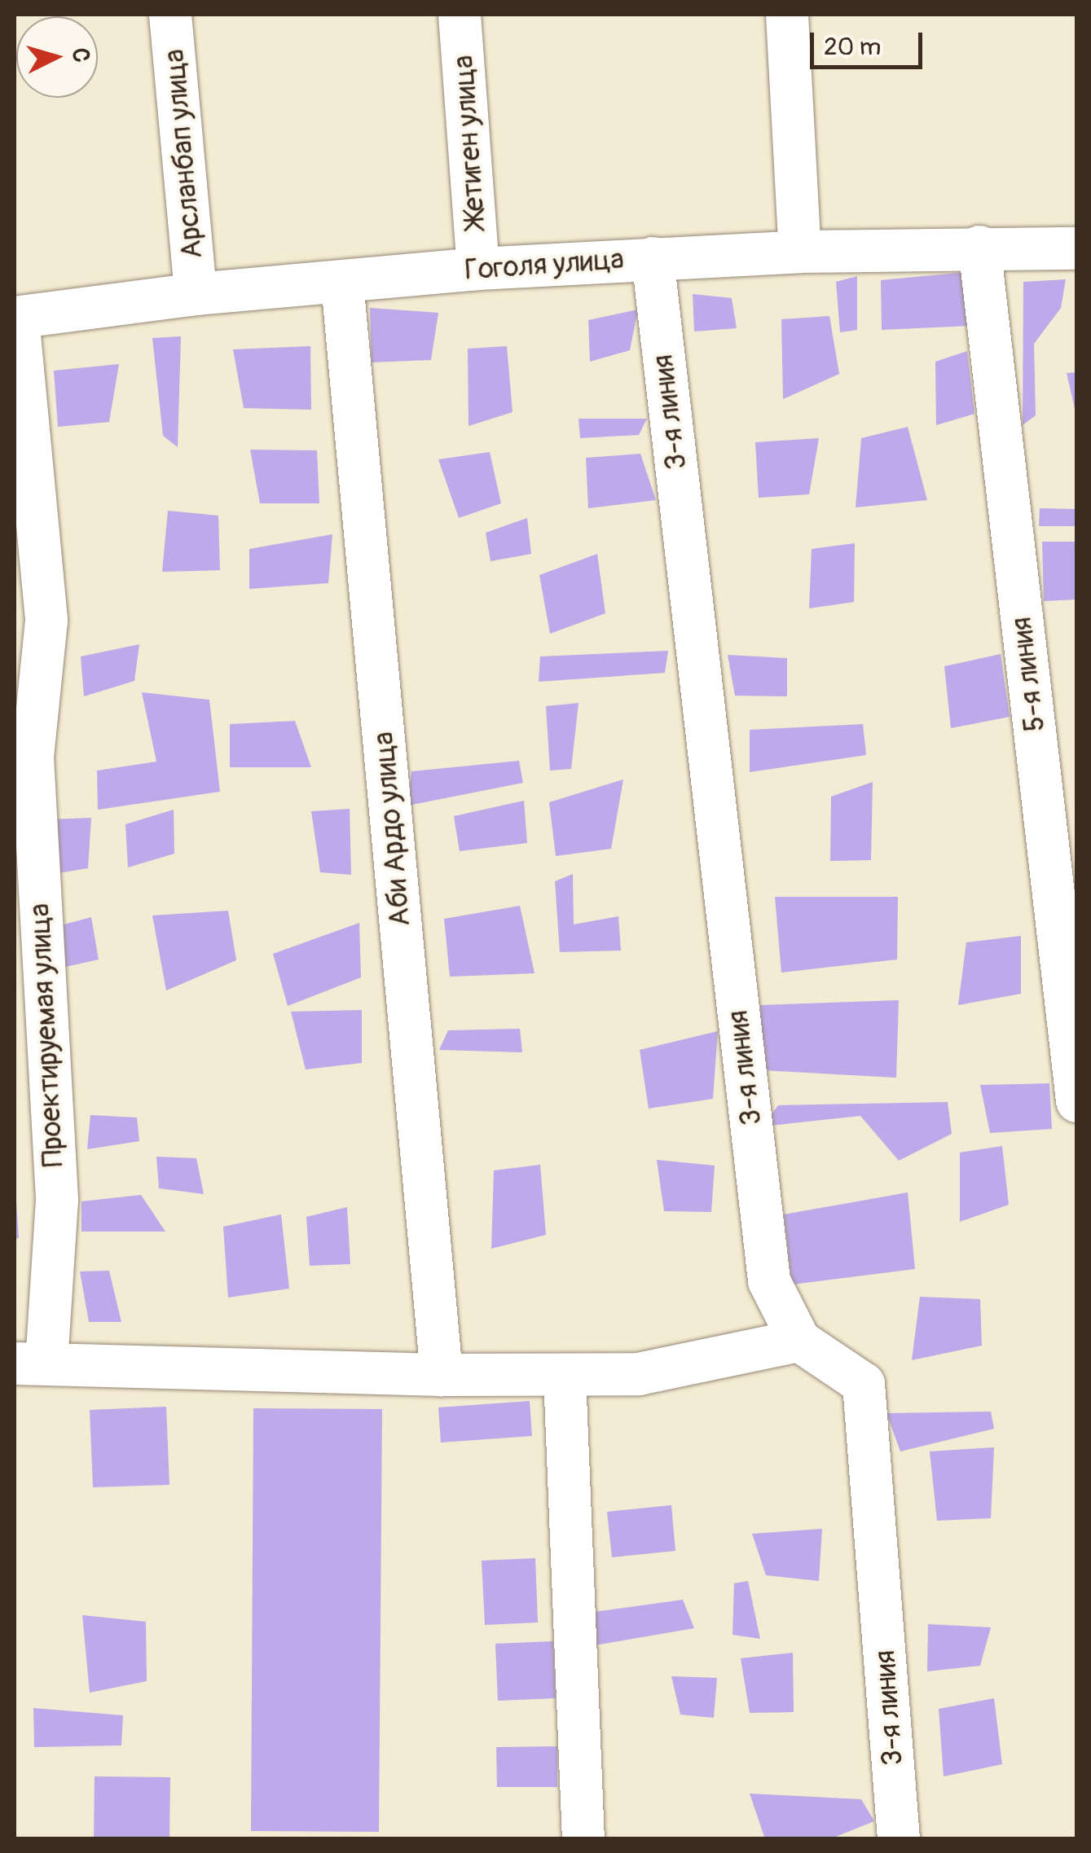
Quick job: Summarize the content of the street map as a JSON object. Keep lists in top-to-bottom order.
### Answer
{
  "streets": {
    "street": [
      "Жетиген улица",
      "Арсланбап улица",
      "Гоголя улица",
      "3-я линия",
      "5-я линия",
      "Аби Ардо улица",
      "Проектируемая улица"
    ]
  },
  "crossings": [
    ["Жетиген улица", "Гоголя улица"],
    ["Арсланбап улица", "Гоголя улица"],
    ["Гоголя улица", "3-я линия"],
    ["Гоголя улица", "5-я линия"],
    ["Гоголя улица", "Аби Ардо улица"],
    ["Гоголя улица", "Проектируемая улица"]
  ],
  "scale_bar": "20 m",
  "north": "right"
}
